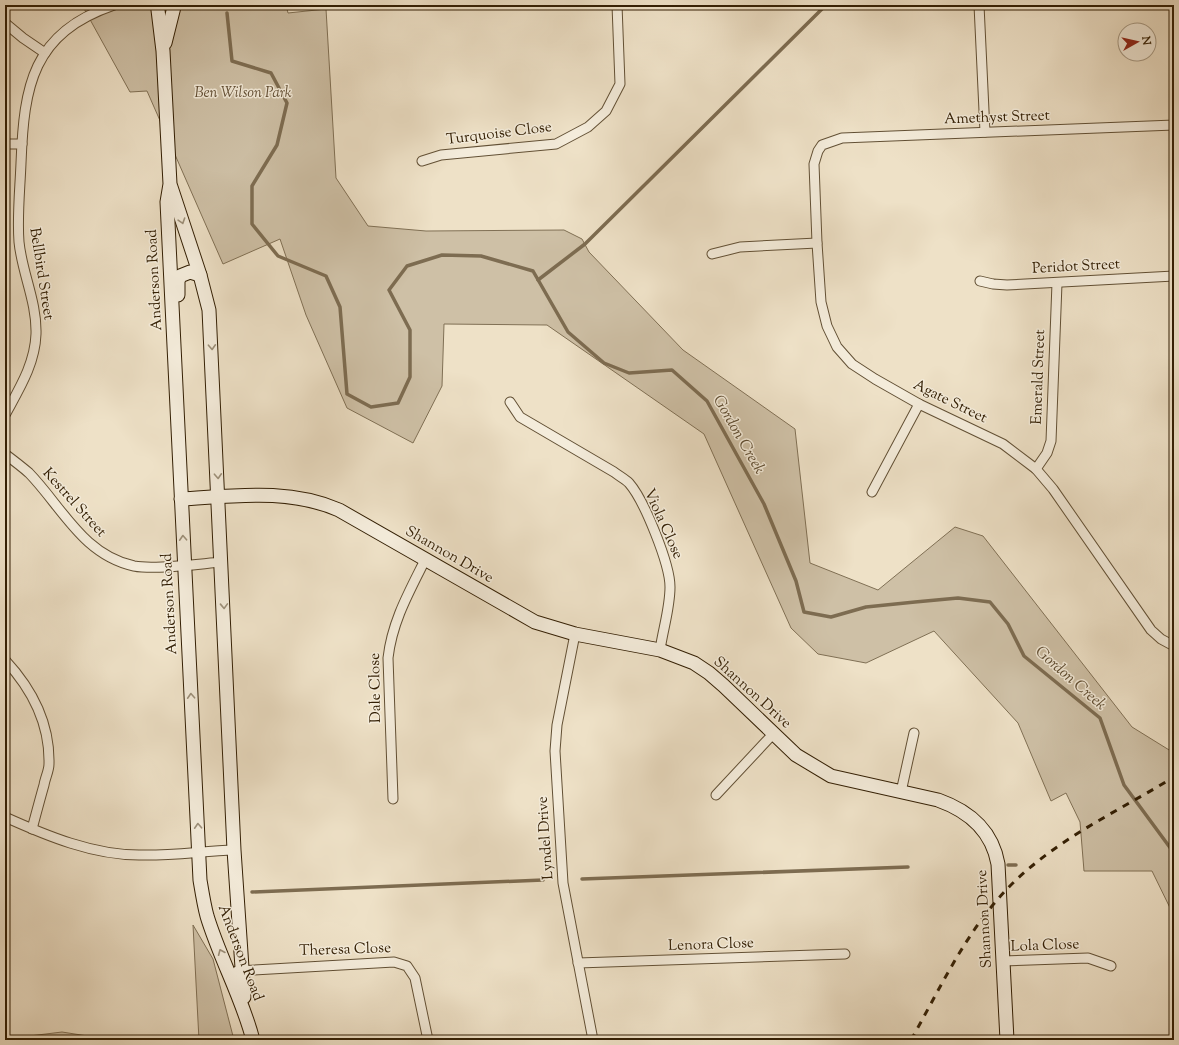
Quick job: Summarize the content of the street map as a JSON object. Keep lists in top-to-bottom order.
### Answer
{
  "streets": {
    "street": [
      "Amethyst Street",
      "Turquoise Close",
      "Peridot Street",
      "Bellbird Street",
      "Anderson Road",
      "Emerald Street",
      "Agate Street",
      "Kestrel Street",
      "Viola Close",
      "Shannon Drive",
      "Dale Close",
      "Lyndel Drive",
      "Lenora Close",
      "Lola Close",
      "Theresa Close"
    ]
  },
  "crossings": [
    ["Amethyst Street", "Agate Street"],
    ["Peridot Street", "Emerald Street"],
    ["Anderson Road", "Kestrel Street"],
    ["Anderson Road", "Shannon Drive"],
    ["Anderson Road", "Theresa Close"],
    ["Emerald Street", "Agate Street"],
    ["Viola Close", "Shannon Drive"],
    ["Shannon Drive", "Dale Close"],
    ["Shannon Drive", "Lyndel Drive"],
    ["Shannon Drive", "Lola Close"],
    ["Lyndel Drive", "Lenora Close"]
  ],
  "water": ["Gordon Creek"],
  "parks": ["Ben Wilson Park"],
  "north": "right"
}
